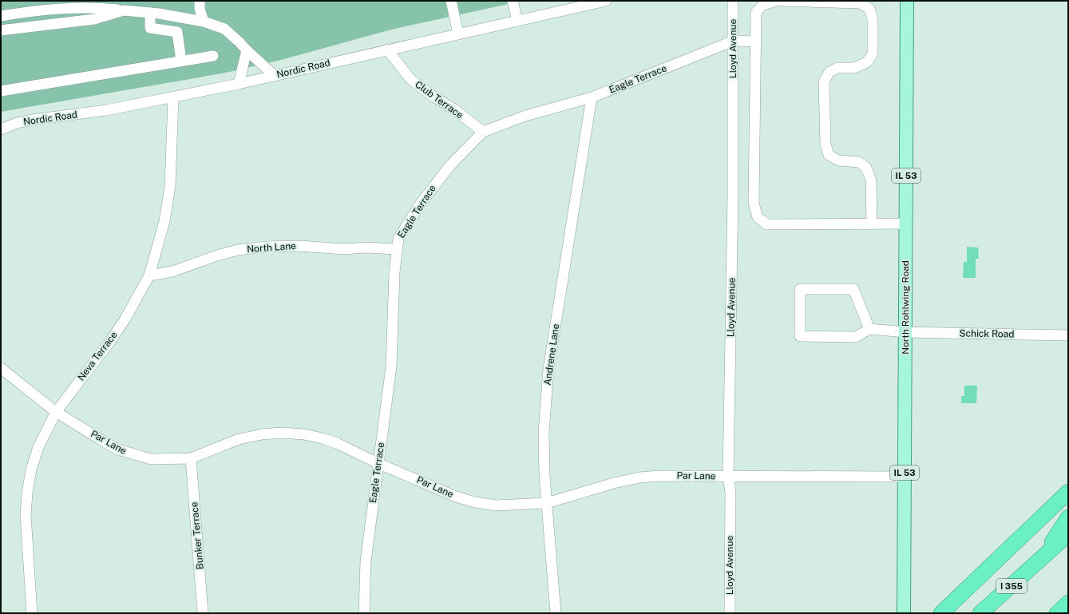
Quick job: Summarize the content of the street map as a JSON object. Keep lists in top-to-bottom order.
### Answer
{
  "streets": {
    "highway": ["I 355"],
    "main road": ["IL 53", "North Rohlwing Road"],
    "street": [
      "Lloyd Avenue",
      "Nordic Road",
      "Eagle Terrace",
      "Club Terrace",
      "North Lane",
      "Schick Road",
      "Andrene Lane",
      "Neva Terrace",
      "Par Lane",
      "Bunker Terrace"
    ]
  },
  "crossings": [
    ["Lloyd Avenue", "Eagle Terrace"],
    ["Lloyd Avenue", "Par Lane"],
    ["Nordic Road", "Club Terrace"],
    ["Nordic Road", "Neva Terrace"],
    ["Eagle Terrace", "Club Terrace"],
    ["Eagle Terrace", "North Lane"],
    ["Eagle Terrace", "Andrene Lane"],
    ["Eagle Terrace", "Par Lane"],
    ["North Lane", "Neva Terrace"],
    ["North Rohlwing Road", "Schick Road"],
    ["North Rohlwing Road", "Par Lane"],
    ["Andrene Lane", "Par Lane"],
    ["Neva Terrace", "Par Lane"],
    ["Par Lane", "Bunker Terrace"]
  ]
}
